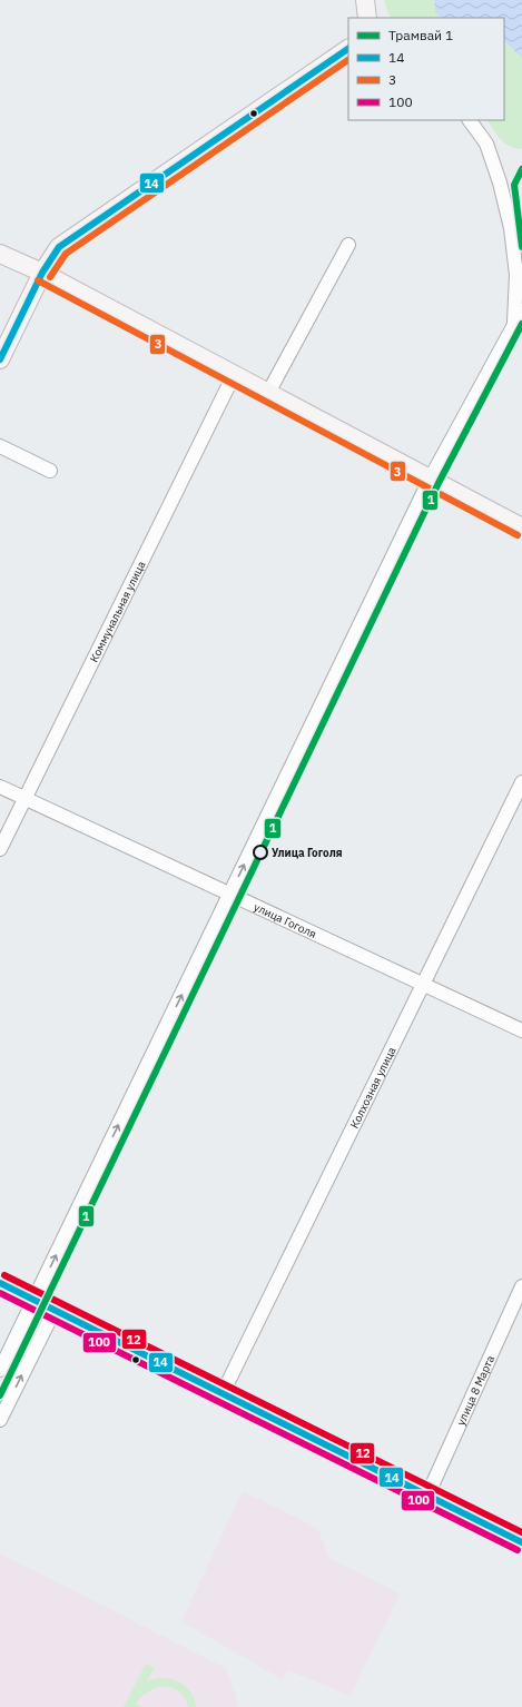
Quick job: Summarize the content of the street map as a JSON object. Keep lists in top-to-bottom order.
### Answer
{
  "streets": {
    "street": [
      "Коммунальная улица",
      "улица Гоголя",
      "Колхозная улица",
      "улица 8 Марта"
    ]
  },
  "crossings": [
    ["Коммунальная улица", "улица Гоголя"],
    ["улица Гоголя", "Колхозная улица"]
  ],
  "places": ["Улица Гоголя"],
  "lines": [
    "transit line 14",
    "transit line 3",
    "tram line 1",
    "transit line 12",
    "transit line 100"
  ],
  "legend": [
    "Трамвай 1",
    "14",
    "3",
    "100"
  ]
}
